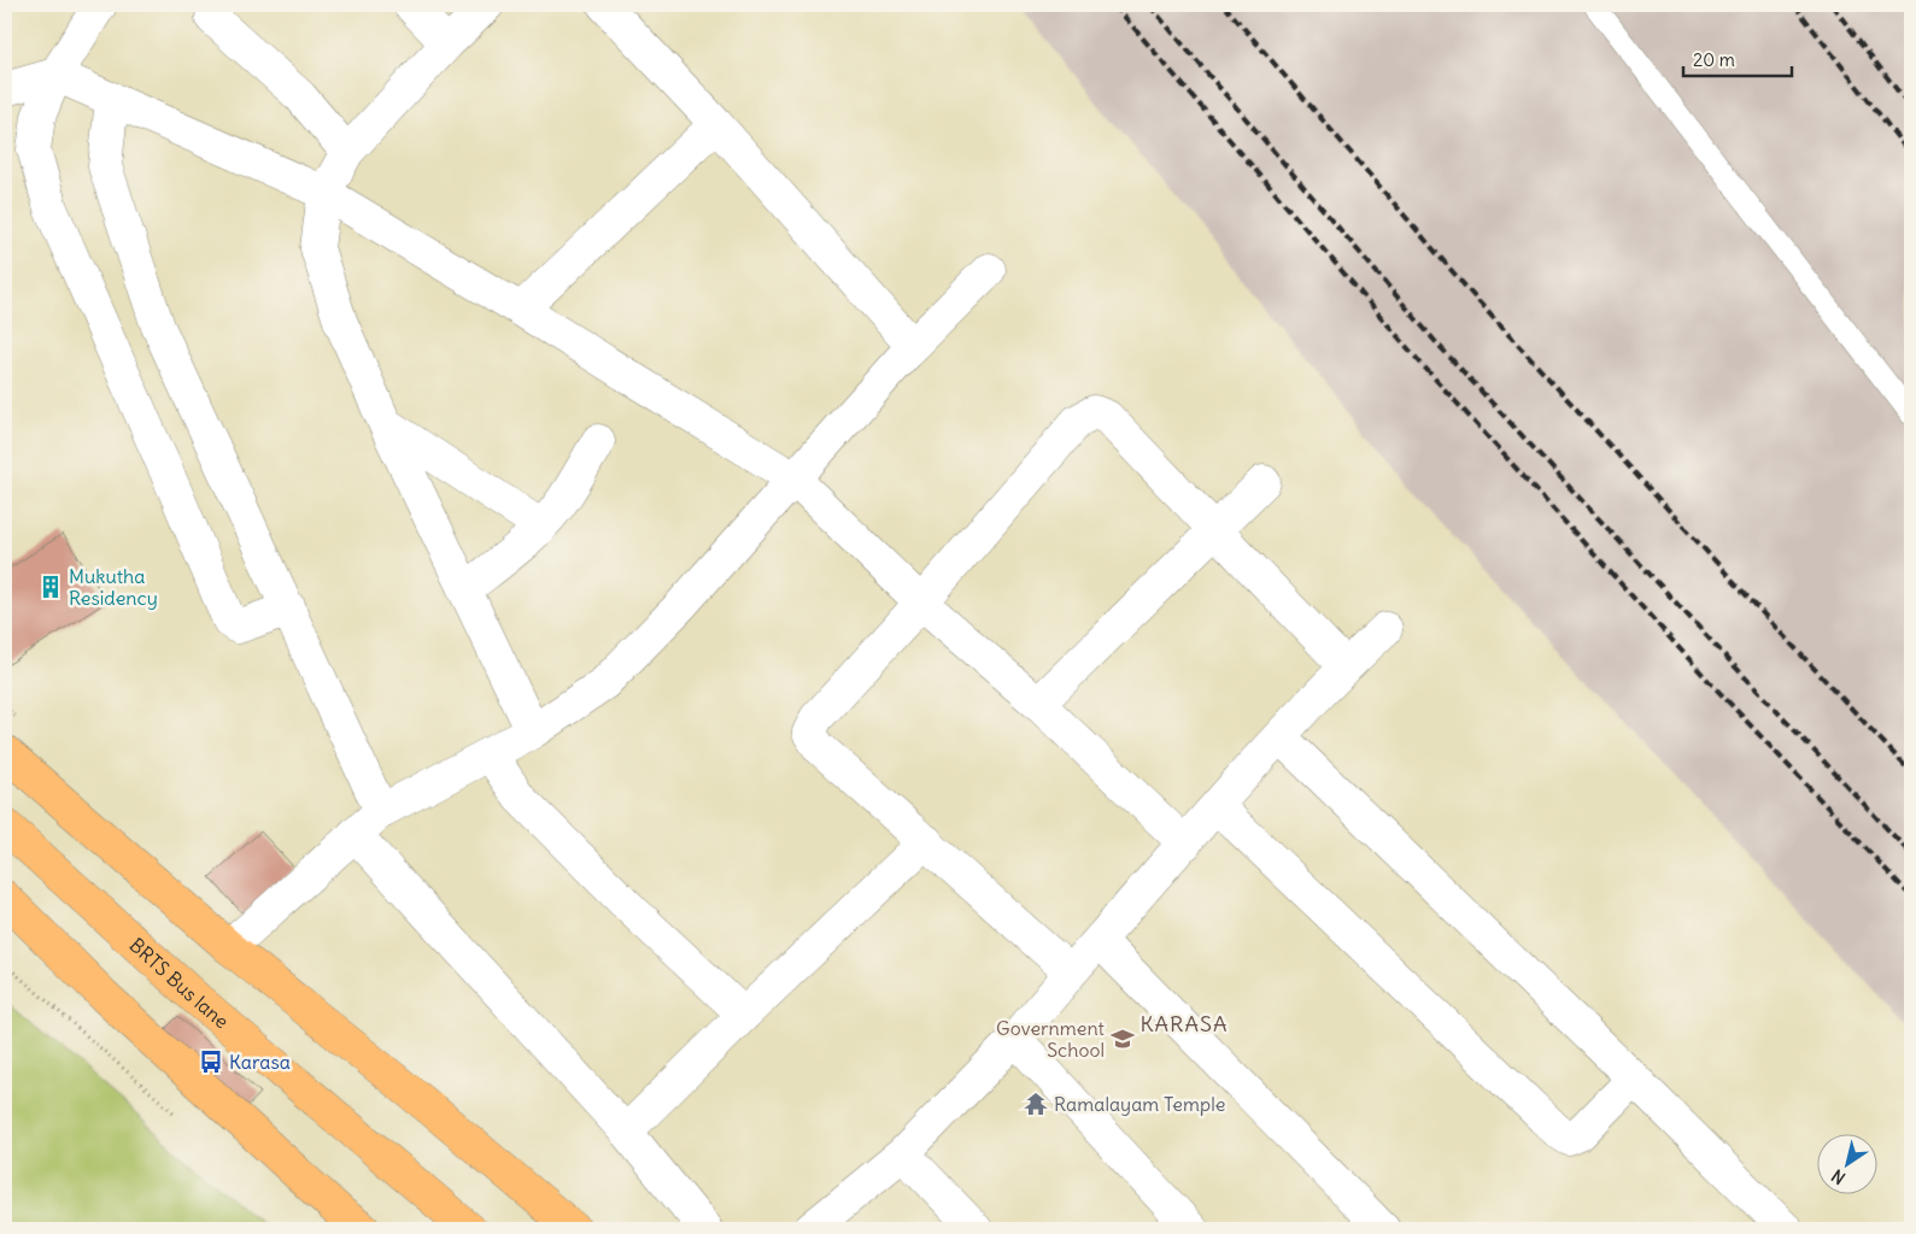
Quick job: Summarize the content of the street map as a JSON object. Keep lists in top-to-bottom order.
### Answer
{
  "streets": {
    "main road": ["BRTS Bus lane"]
  },
  "districts": ["KARASA"],
  "places": {
    "building": ["Mukutha Residency"],
    "school or university": ["Government School"],
    "bus stop": ["Karasa"],
    "temple": ["Ramalayam Temple"]
  },
  "scale_bar": "20 m",
  "north": "bottom left"
}
